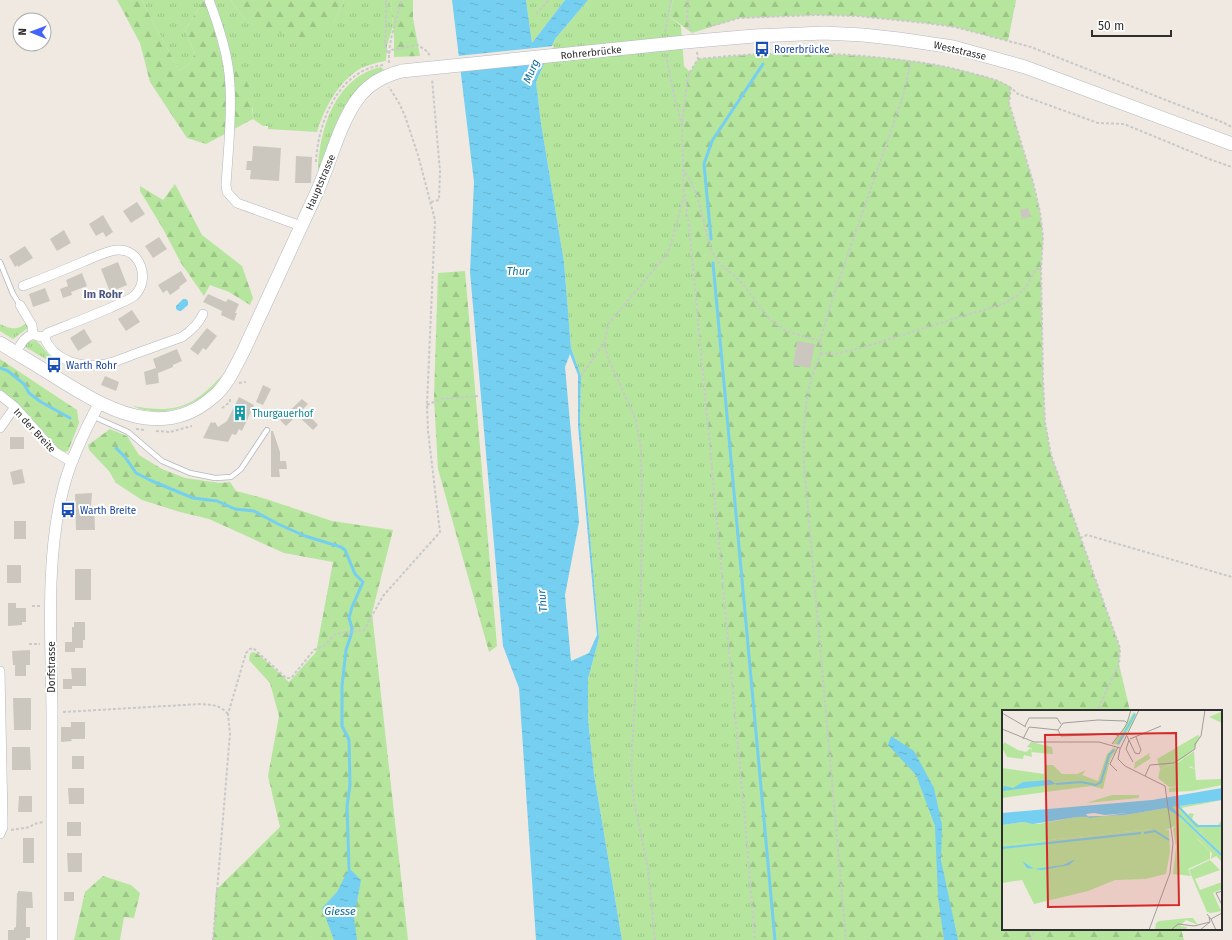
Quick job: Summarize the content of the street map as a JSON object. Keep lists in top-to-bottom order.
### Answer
{
  "streets": {
    "main road": ["Weststrasse", "Rohrerbrücke", "Hauptstrasse"],
    "street": ["In der Breite", "Dorfstrasse"]
  },
  "crossings": [
    ["Weststrasse", "Rohrerbrücke"],
    ["Rohrerbrücke", "Hauptstrasse"],
    ["Hauptstrasse", "Dorfstrasse"],
    ["In der Breite", "Dorfstrasse"]
  ],
  "districts": ["Im Rohr"],
  "water": ["Murg", "Thur", "Giesse"],
  "places": {
    "bus stop": ["Rorerbrücke", "Warth Rohr", "Warth Breite"],
    "building": ["Thurgauerhof"]
  },
  "scale_bar": "50 m",
  "north": "left"
}
